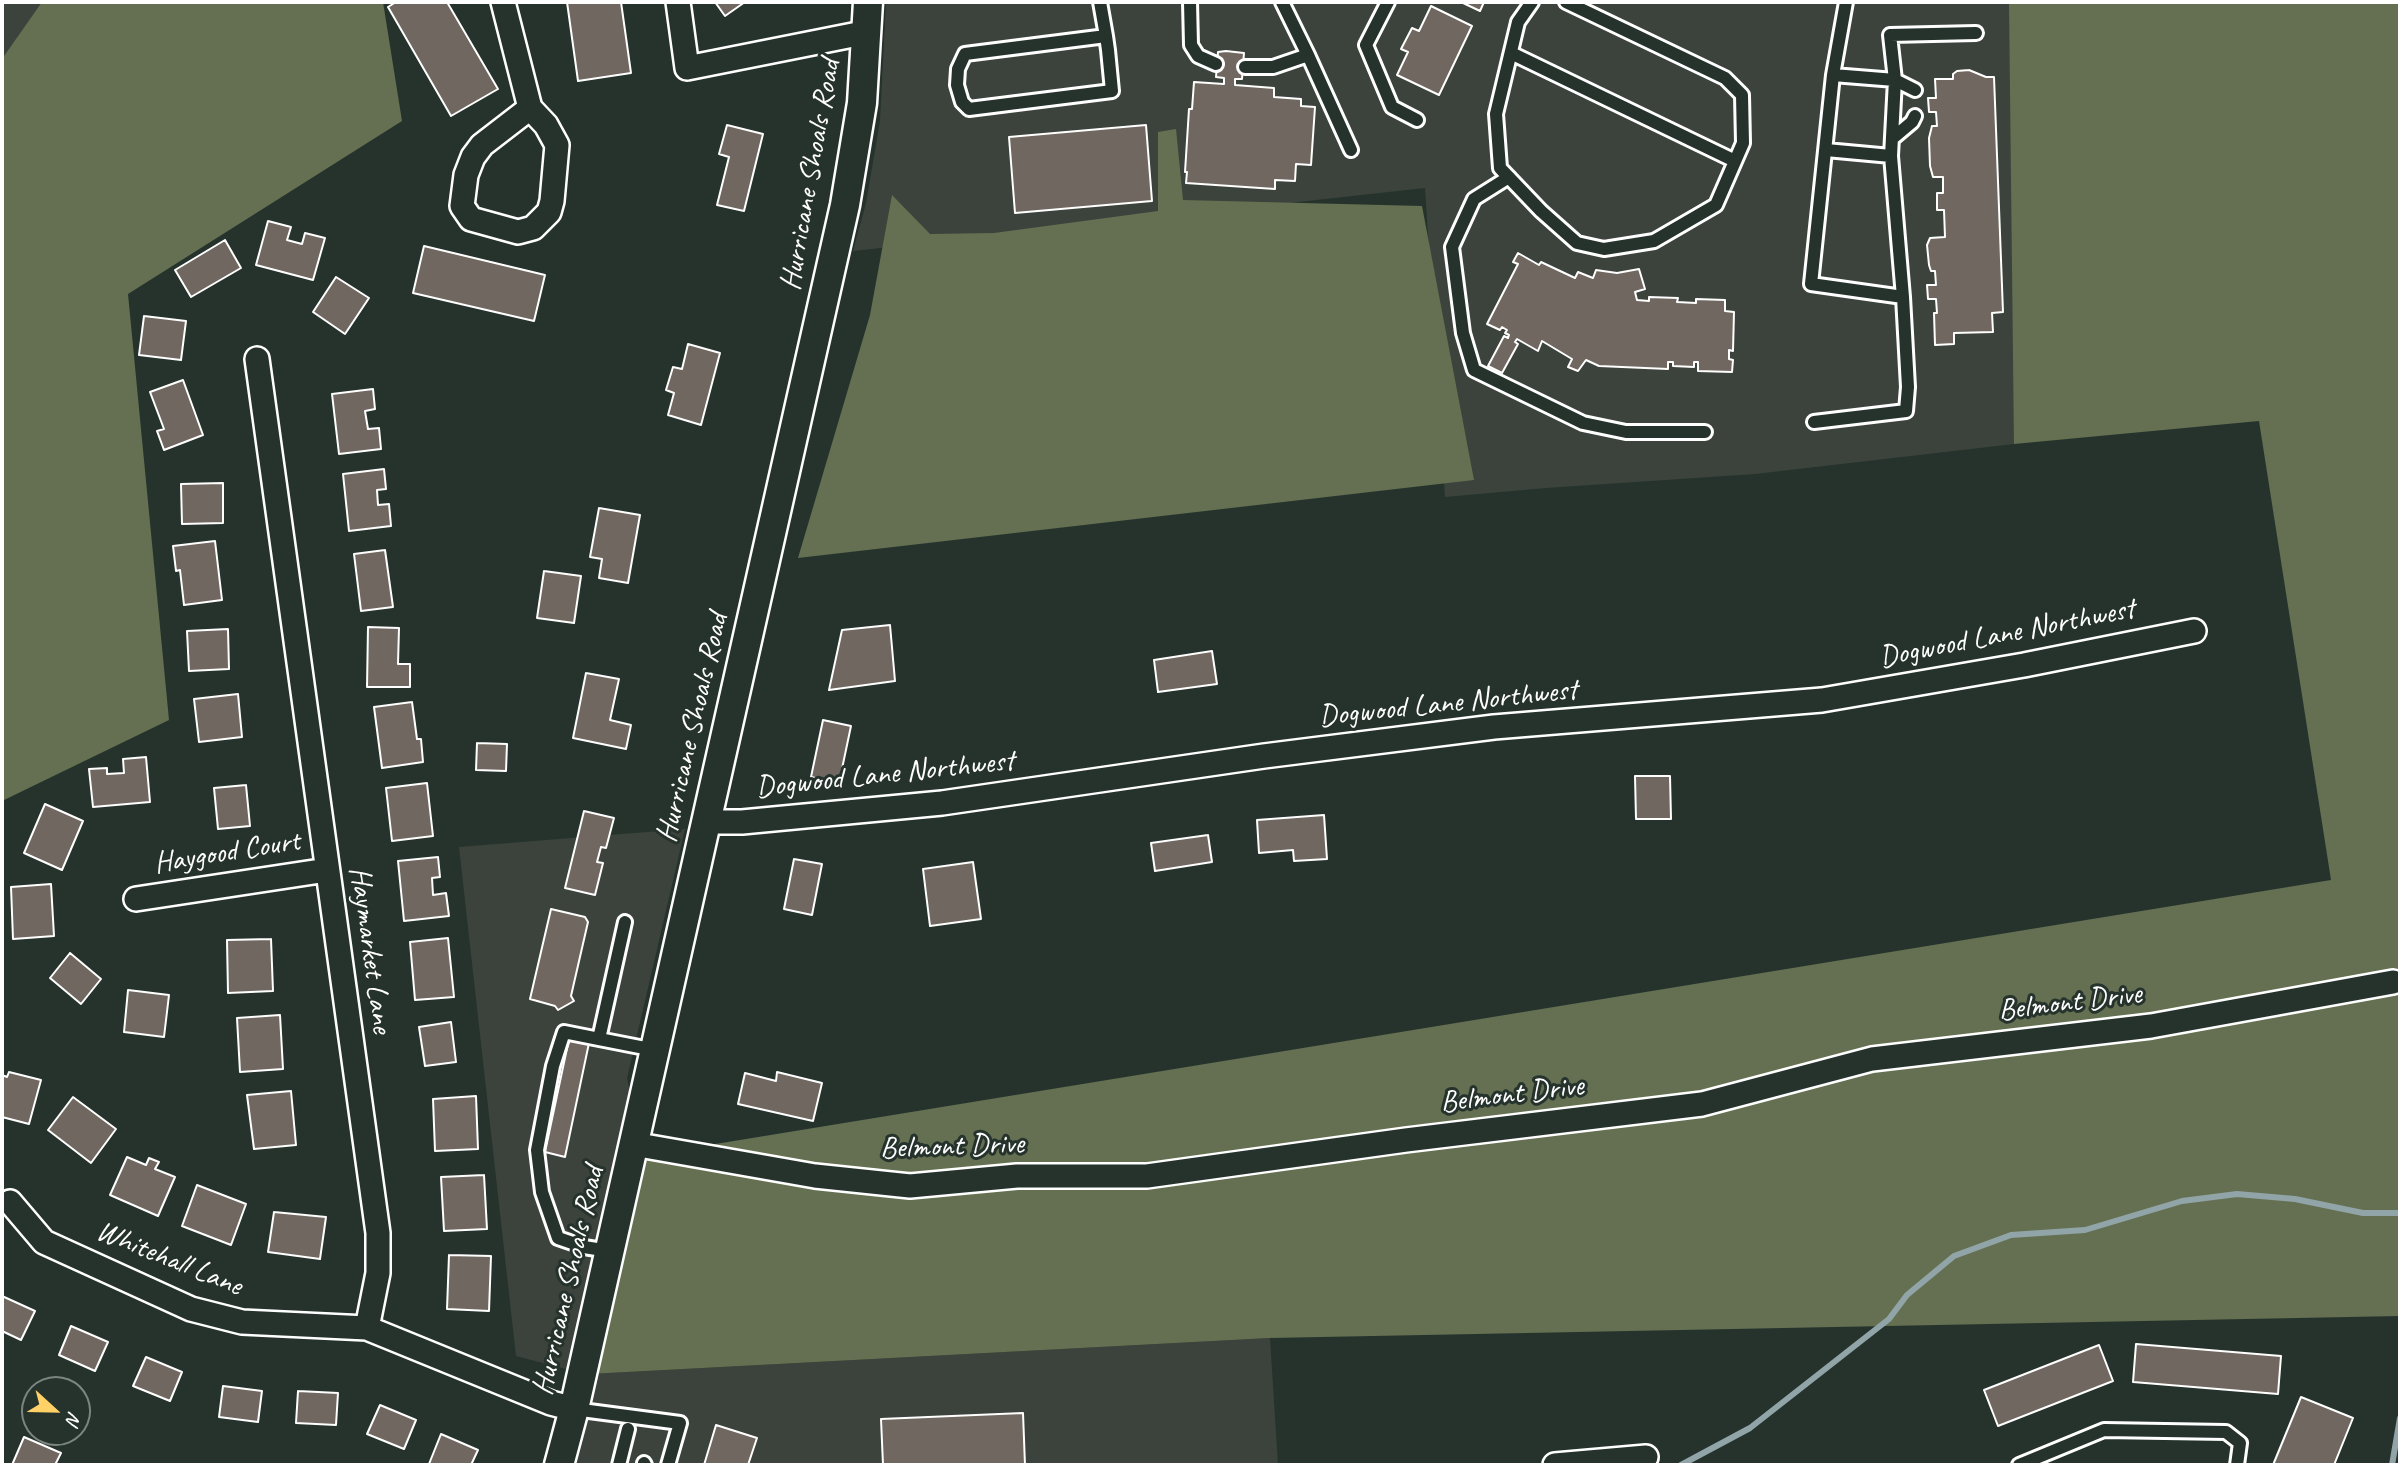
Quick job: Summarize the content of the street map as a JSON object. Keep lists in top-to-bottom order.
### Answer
{
  "streets": {
    "street": [
      "Hurricane Shoals Road",
      "Dogwood Lane Northwest",
      "Haygood Court",
      "Haymarket Lane",
      "Belmont Drive",
      "Whitehall Lane"
    ]
  },
  "crossings": [
    ["Hurricane Shoals Road", "Dogwood Lane Northwest"],
    ["Hurricane Shoals Road", "Belmont Drive"],
    ["Haygood Court", "Haymarket Lane"],
    ["Haymarket Lane", "Whitehall Lane"]
  ],
  "north": "right"
}
